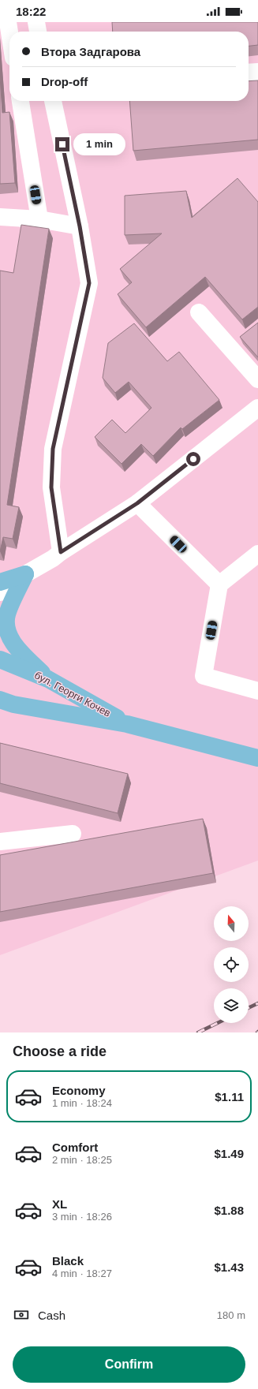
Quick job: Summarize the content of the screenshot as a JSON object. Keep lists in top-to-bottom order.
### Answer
{
  "streets": {
    "main road": ["бул. Георги Кочев"]
  },
  "north": "top",
  "page": {
    "status": "18:22",
    "banner": ["Втора Задгарова", "Drop-off"],
    "bubble": "1 min",
    "heading": "Choose a ride",
    "list": [
      {
        "name": "Economy",
        "note": "1 min · 18:24",
        "value": "$1.11"
      },
      {
        "name": "Comfort",
        "note": "2 min · 18:25",
        "value": "$1.49"
      },
      {
        "name": "XL",
        "note": "3 min · 18:26",
        "value": "$1.88"
      },
      {
        "name": "Black",
        "note": "4 min · 18:27",
        "value": "$1.43"
      }
    ],
    "pay": ["Cash", "180 m"],
    "buttons": "Confirm"
  }
}
